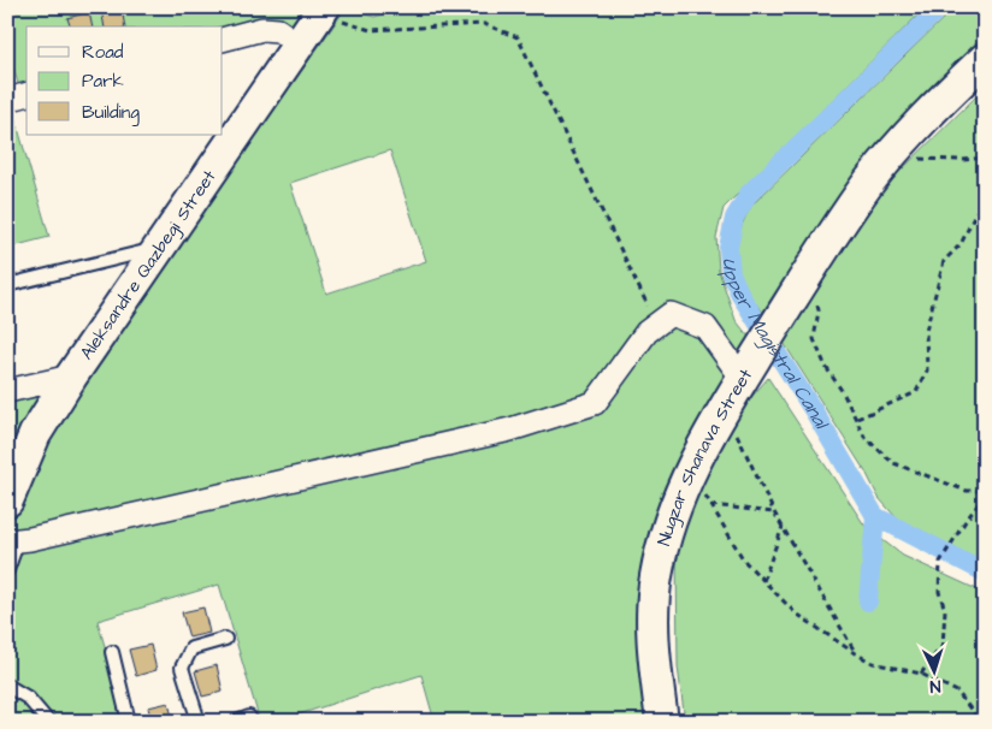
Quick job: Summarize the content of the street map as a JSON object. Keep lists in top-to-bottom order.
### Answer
{
  "streets": {
    "main road": ["Aleksandre Qazbegi Street", "Nugzar Shanava Street"]
  },
  "water": ["Upper Magistral Canal"],
  "legend": ["Road", "Park", "Building"],
  "north": "bottom"
}
